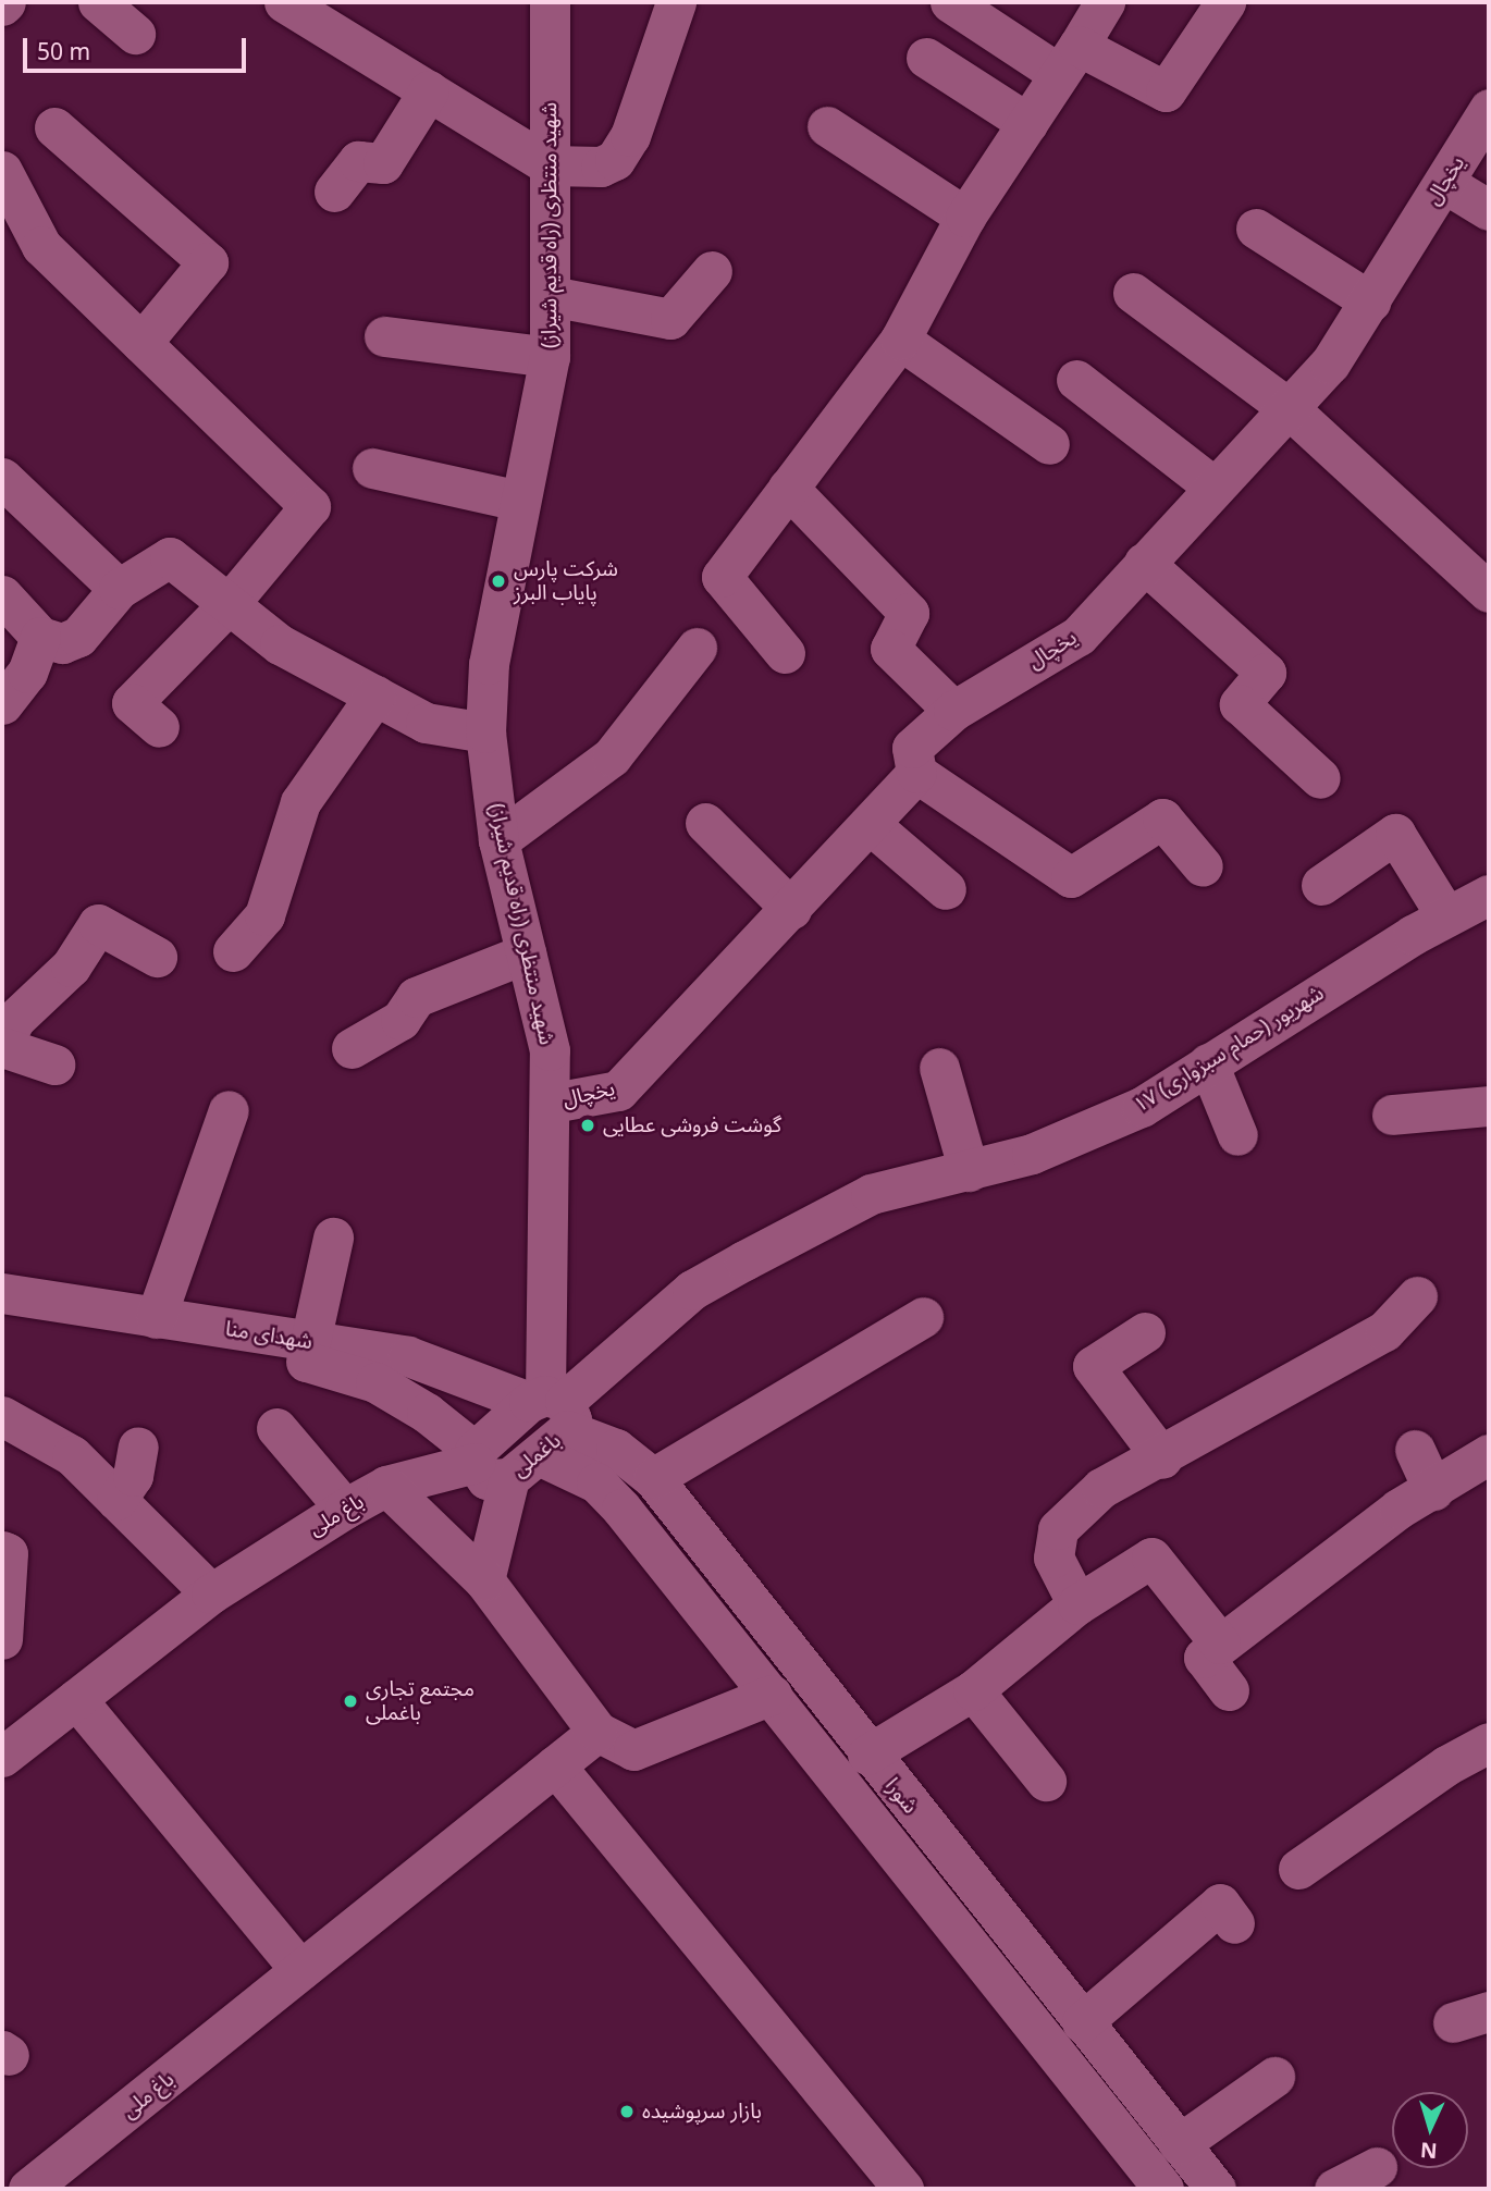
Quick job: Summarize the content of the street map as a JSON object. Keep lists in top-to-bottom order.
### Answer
{
  "streets": {
    "street": [
      "یخچال",
      "شهید منتظری (راه قدیم شیراز)",
      "۱۷ شهریور (حمام سبزواری)",
      "شهدای منا",
      "باغ ملی",
      "شورا"
    ]
  },
  "crossings": [
    ["یخچال", "شهید منتظری (راه قدیم شیراز)"],
    ["شهید منتظری (راه قدیم شیراز)", "۱۷ شهریور (حمام سبزواری)"],
    ["شهید منتظری (راه قدیم شیراز)", "شهدای منا"],
    ["شهید منتظری (راه قدیم شیراز)", "باغ ملی"],
    ["شهید منتظری (راه قدیم شیراز)", "شورا"],
    ["۱۷ شهریور (حمام سبزواری)", "شهدای منا"],
    ["۱۷ شهریور (حمام سبزواری)", "شورا"],
    ["شهدای منا", "شورا"]
  ],
  "places": [
    "شرکت پارس پایاب البرز",
    "گوشت فروشی عطایی",
    "مجتمع تجاری باغملی",
    "بازار سرپوشیده"
  ],
  "scale_bar": "50 m",
  "north": "bottom"
}
